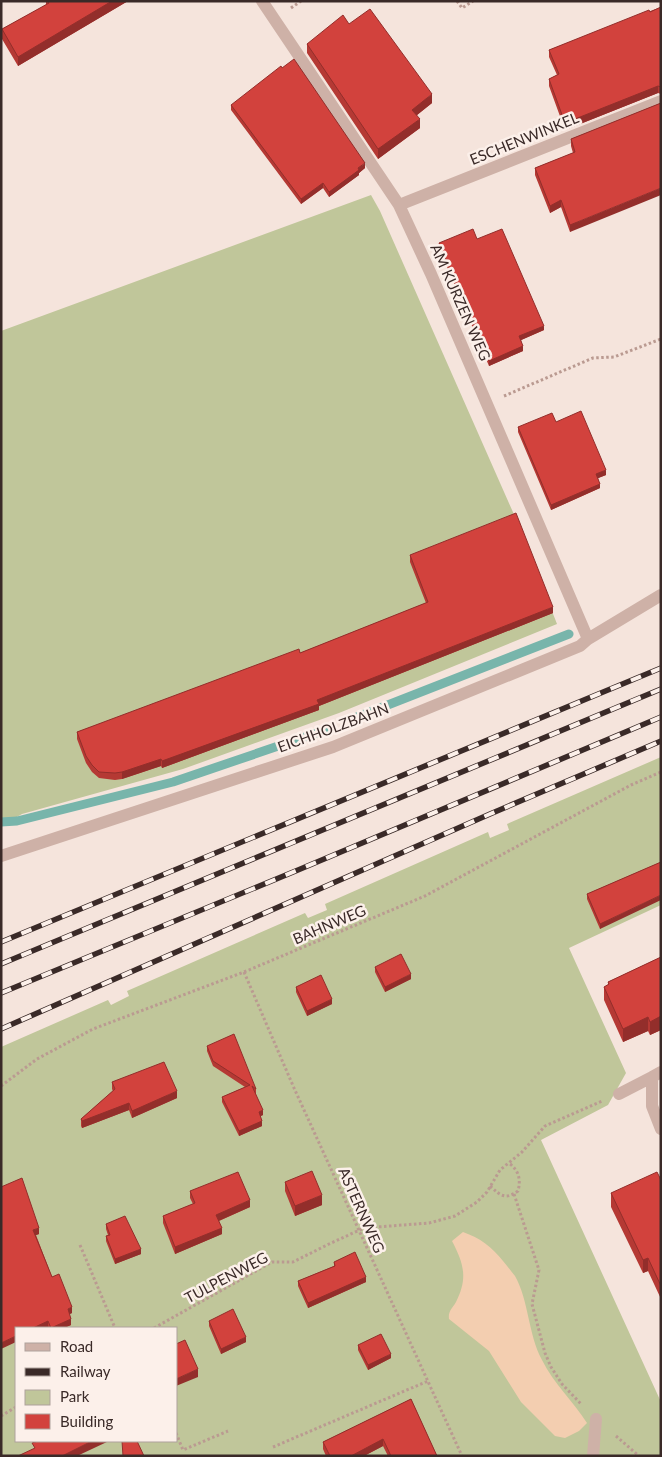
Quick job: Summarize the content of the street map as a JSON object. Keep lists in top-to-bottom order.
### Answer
{
  "streets": {
    "street": ["ESCHENWINKEL", "AM KURZEN WEG", "EICHHOLZBAHN"],
    "path": ["BAHNWEG", "ASTERNWEG", "TULPENWEG"]
  },
  "crossings": [
    ["ESCHENWINKEL", "AM KURZEN WEG"],
    ["AM KURZEN WEG", "EICHHOLZBAHN"],
    ["BAHNWEG", "ASTERNWEG"],
    ["ASTERNWEG", "TULPENWEG"]
  ],
  "legend": [
    "Road",
    "Railway",
    "Park",
    "Building"
  ]
}
